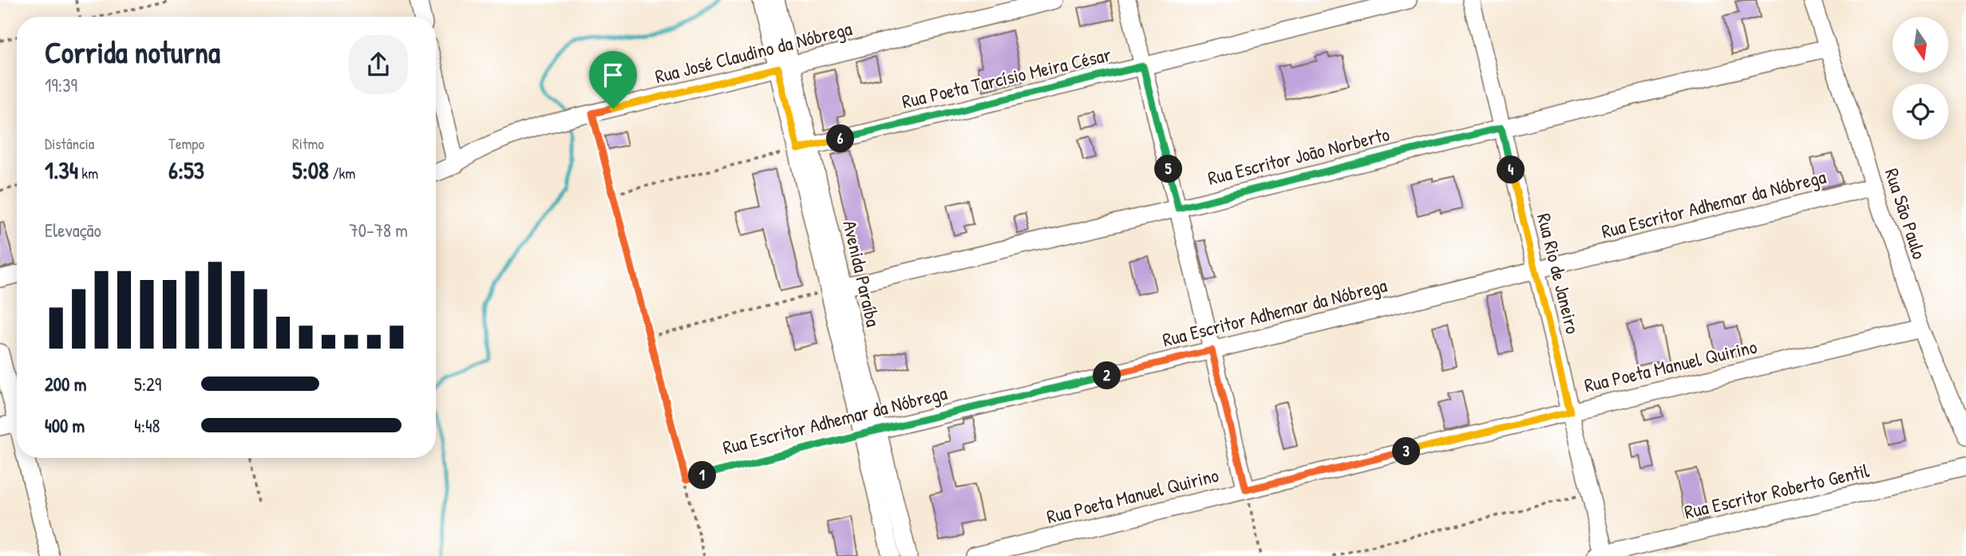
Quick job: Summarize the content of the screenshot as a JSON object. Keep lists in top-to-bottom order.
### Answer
{
  "streets": {
    "street": [
      "Rua José Claudino da Nóbrega",
      "Rua Poeta Tarcísio Meira César",
      "Rua Escritor João Norberto",
      "Rua Escritor Adhemar da Nóbrega",
      "Rua São Paulo",
      "Avenida Paraíba",
      "Rua Rio de Janeiro",
      "Rua Poeta Manuel Quirino",
      "Rua Escritor Roberto Gentil"
    ]
  },
  "crossings": [
    ["Rua José Claudino da Nóbrega", "Avenida Paraíba"],
    ["Rua Poeta Tarcísio Meira César", "Avenida Paraíba"],
    ["Rua Escritor João Norberto", "Rua São Paulo"],
    ["Rua Escritor João Norberto", "Avenida Paraíba"],
    ["Rua Escritor João Norberto", "Rua Rio de Janeiro"],
    ["Rua Escritor Adhemar da Nóbrega", "Rua São Paulo"],
    ["Rua Escritor Adhemar da Nóbrega", "Avenida Paraíba"],
    ["Rua Escritor Adhemar da Nóbrega", "Rua Rio de Janeiro"],
    ["Rua São Paulo", "Rua Poeta Manuel Quirino"],
    ["Rua Rio de Janeiro", "Rua Poeta Manuel Quirino"],
    ["Rua Rio de Janeiro", "Rua Escritor Roberto Gentil"]
  ],
  "north": "bottom",
  "page": {
    "heading": ["Corrida noturna", "19:39"],
    "stats": [
      ["Distância", "1.34 km"],
      ["Tempo", "6:53"],
      ["Ritmo", "5:08 /km"]
    ],
    "pins": [
      "6",
      "5",
      "4",
      "2",
      "3",
      "1"
    ],
    "chart": ["Elevação", "70–78 m"],
    "list": [
      {
        "name": "200 m",
        "note": "5:29"
      },
      {
        "name": "400 m",
        "note": "4:48"
      }
    ]
  }
}
